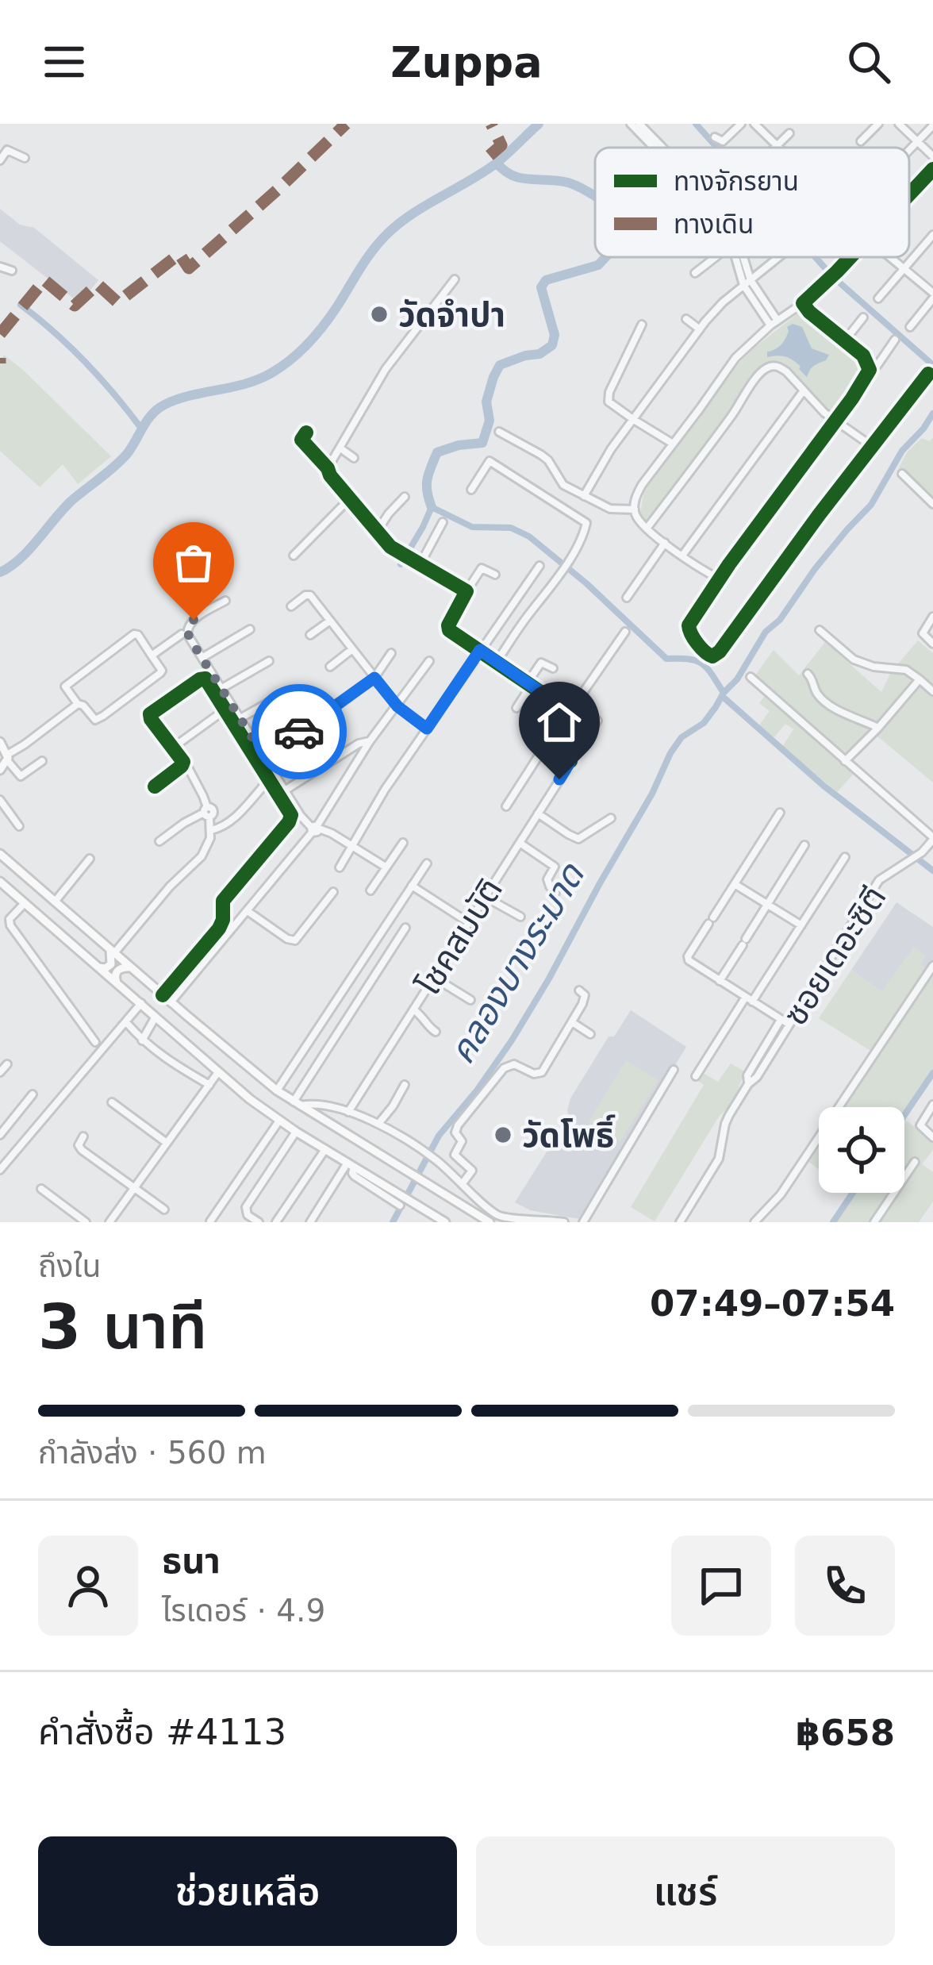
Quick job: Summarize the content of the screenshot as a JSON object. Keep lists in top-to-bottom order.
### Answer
{
  "streets": {
    "street": ["โชคสมบัติ", "ซอยเดอะซิตี"]
  },
  "water": ["คลองบางระมาด"],
  "places": ["วัดจำปา", "วัดโพธิ์"],
  "legend": ["ทางจักรยาน", "ทางเดิน"],
  "page": {
    "header": "Zuppa",
    "heading": ["3 นาที", "ถึงใน", "07:49–07:54"],
    "panel": [
      "ธนา",
      "ไรเดอร์ · 4.9",
      "คำสั่งซื้อ #4113",
      "฿658"
    ],
    "bar": "กำลังส่ง · 560 m",
    "buttons": ["ช่วยเหลือ", "แชร์"]
  }
}
